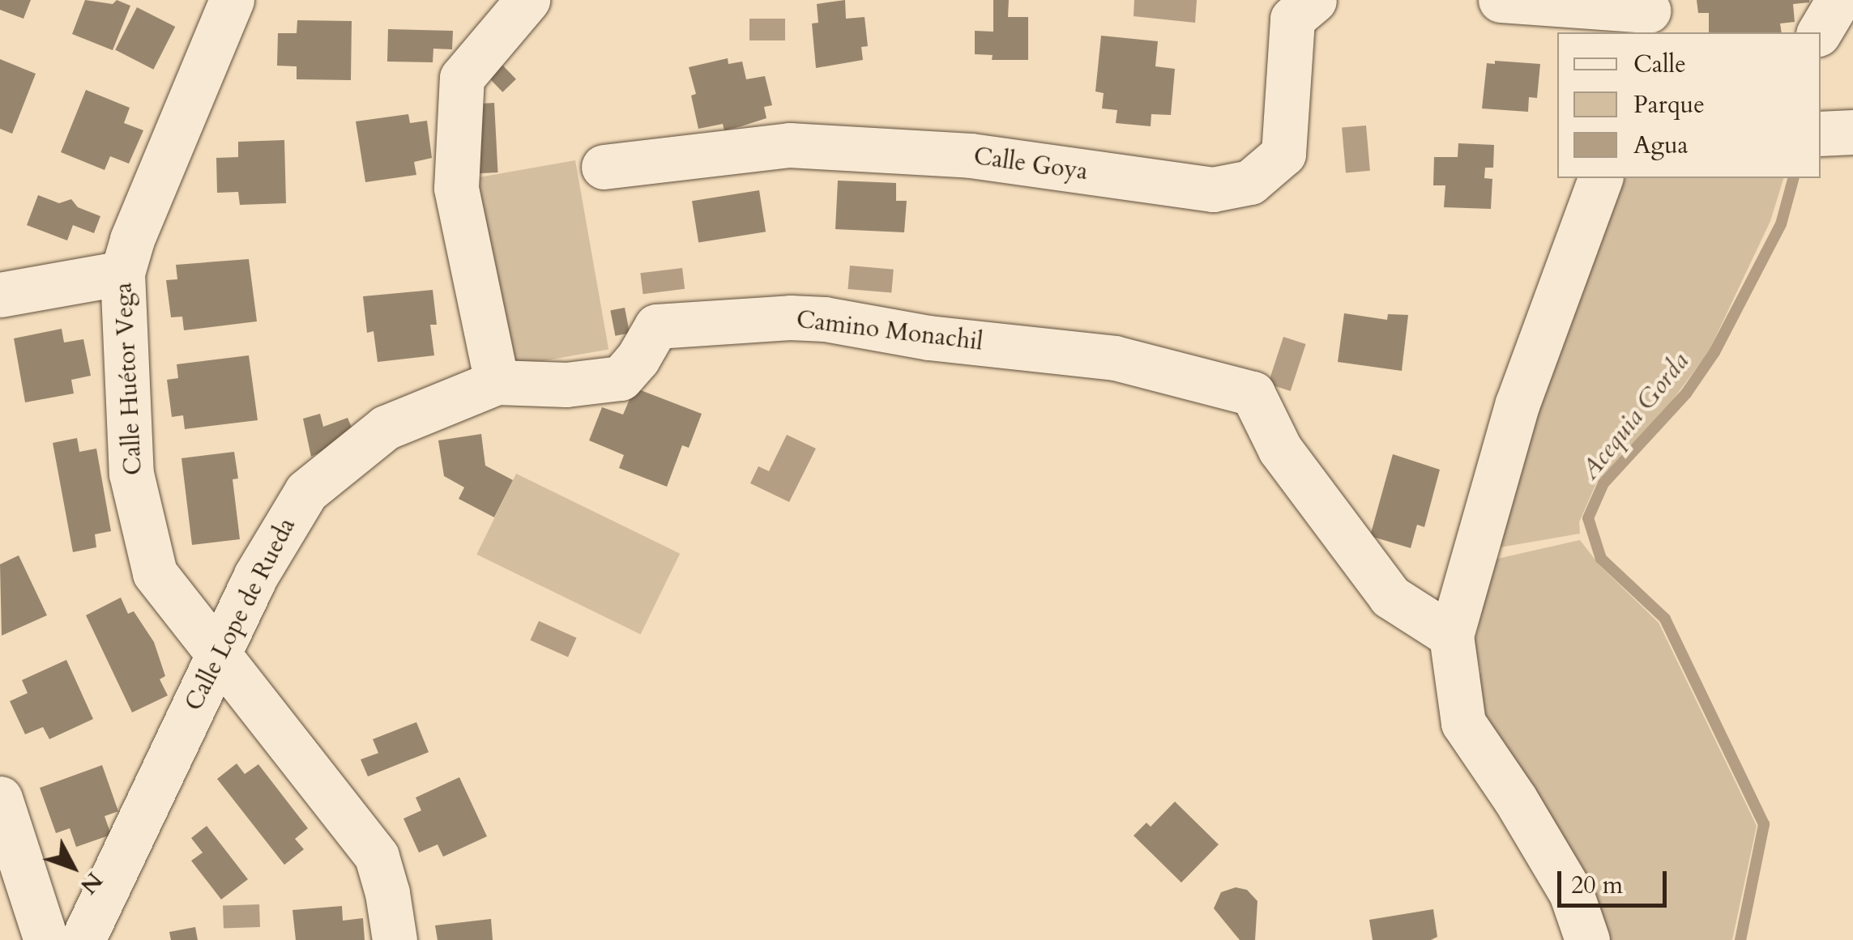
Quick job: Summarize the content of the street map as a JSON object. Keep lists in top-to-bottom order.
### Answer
{
  "streets": {
    "street": [
      "Calle Goya",
      "Camino Monachil",
      "Calle Huétor Vega",
      "Calle Lope de Rueda"
    ]
  },
  "crossings": [
    ["Camino Monachil", "Calle Lope de Rueda"],
    ["Calle Huétor Vega", "Calle Lope de Rueda"]
  ],
  "water": ["Acequia Gorda"],
  "legend": ["Calle", "Parque", "Agua"],
  "scale_bar": "20 m",
  "north": "bottom right"
}
